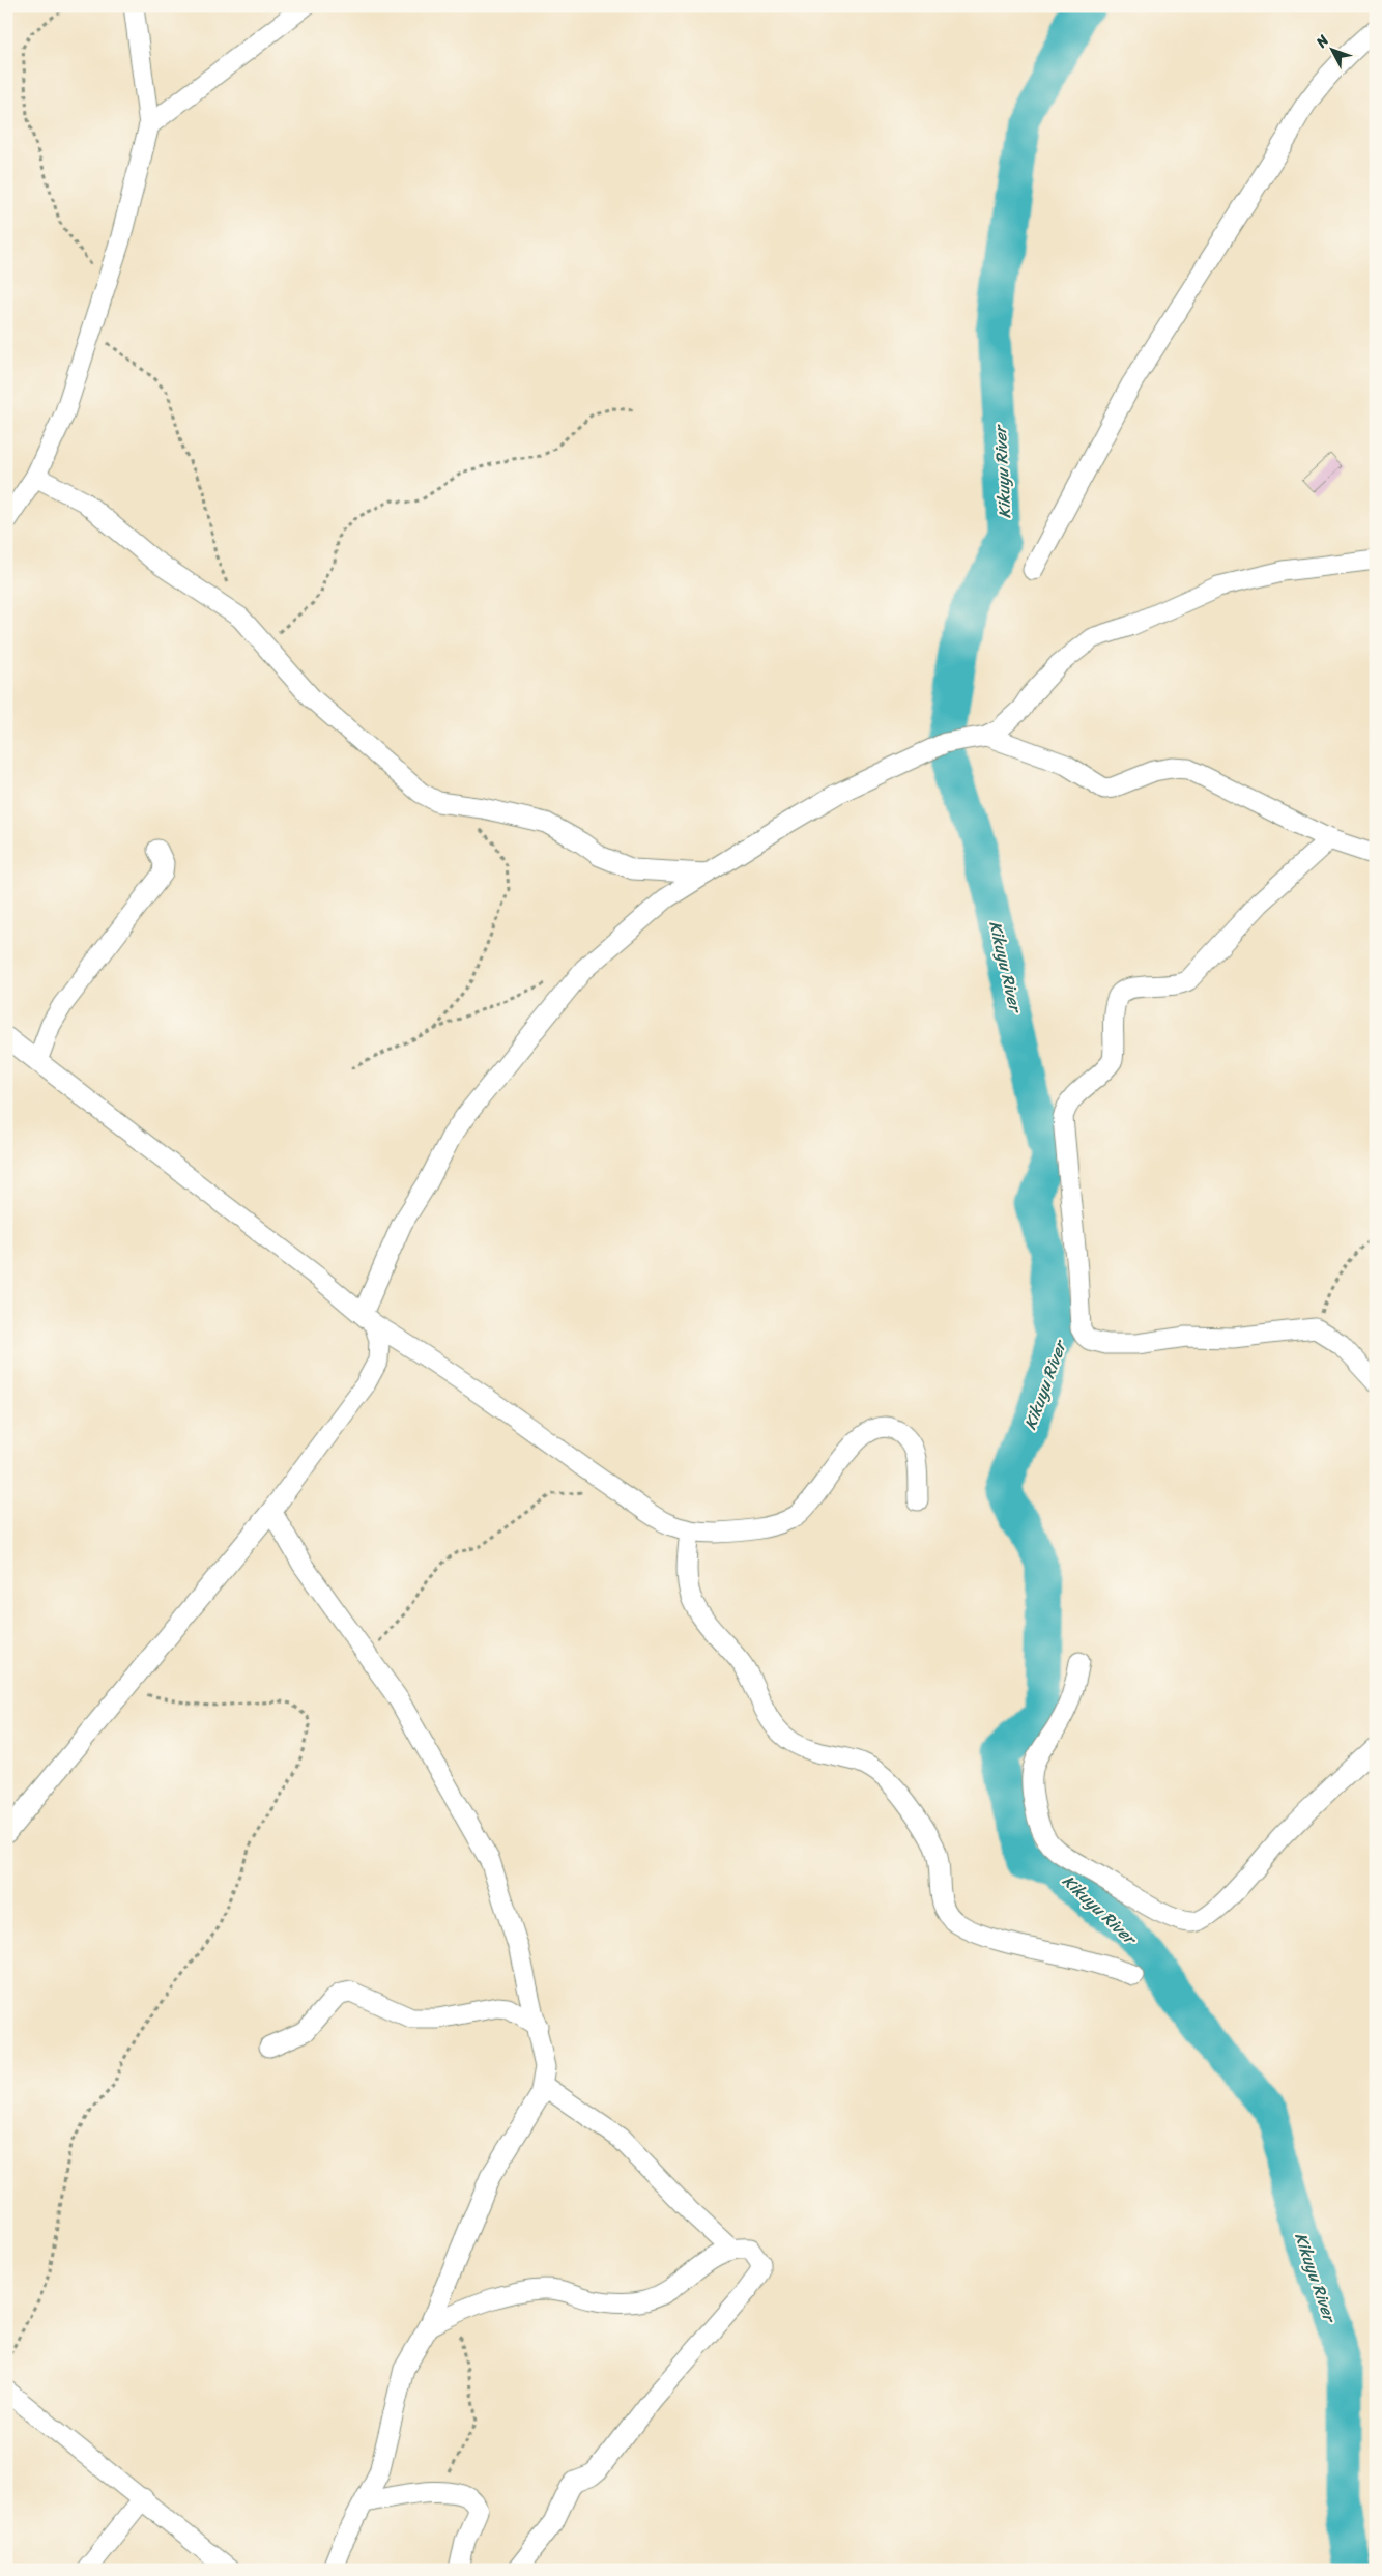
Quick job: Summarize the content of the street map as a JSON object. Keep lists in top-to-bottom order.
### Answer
{
  "water": ["Kikuyu River"],
  "north": "top left"
}
